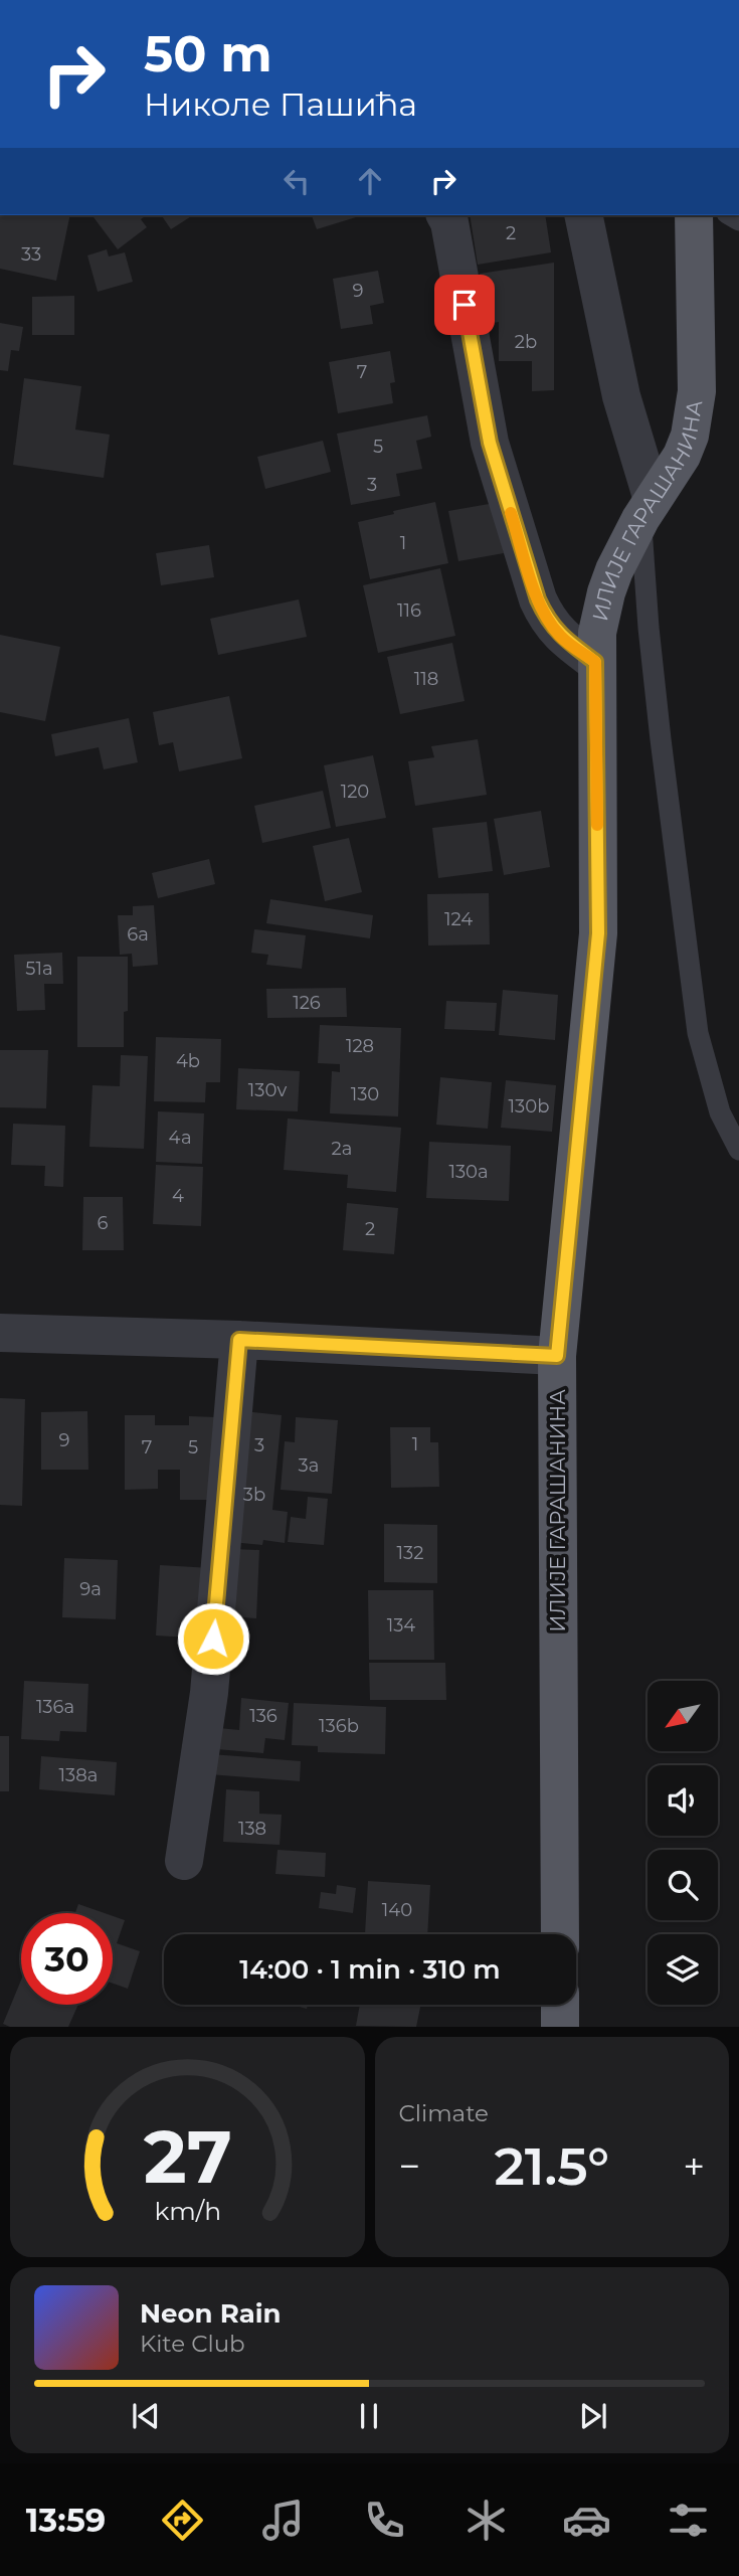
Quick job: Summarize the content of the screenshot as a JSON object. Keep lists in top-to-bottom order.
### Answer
{
  "streets": {
    "main road": ["ИЛИЈЕ ГАРАШАНИНА"]
  },
  "house_numbers": [
    "2",
    "33",
    "9",
    "2b",
    "7",
    "5",
    "3",
    "1",
    "116",
    "118",
    "120",
    "124",
    "6a",
    "51a",
    "126",
    "128",
    "4b",
    "130v",
    "130",
    "130b",
    "4a",
    "2a",
    "130a",
    "4",
    "6",
    "2",
    "9",
    "1",
    "3",
    "7",
    "5",
    "3a",
    "3b",
    "132",
    "9a",
    "134",
    "136a",
    "136",
    "136b",
    "138a",
    "138",
    "140"
  ],
  "north": "bottom left",
  "page": {
    "turn": ["50 m", "Николе Пашића"],
    "limit": "30",
    "trip": "14:00 · 1 min · 310 m",
    "tile": "Climate",
    "heat": ["−", "21.5°", "+"],
    "song": ["Neon Rain", "Kite Club"],
    "tabs": "13:59",
    "gauge": ["27", "km/h"]
  }
}
